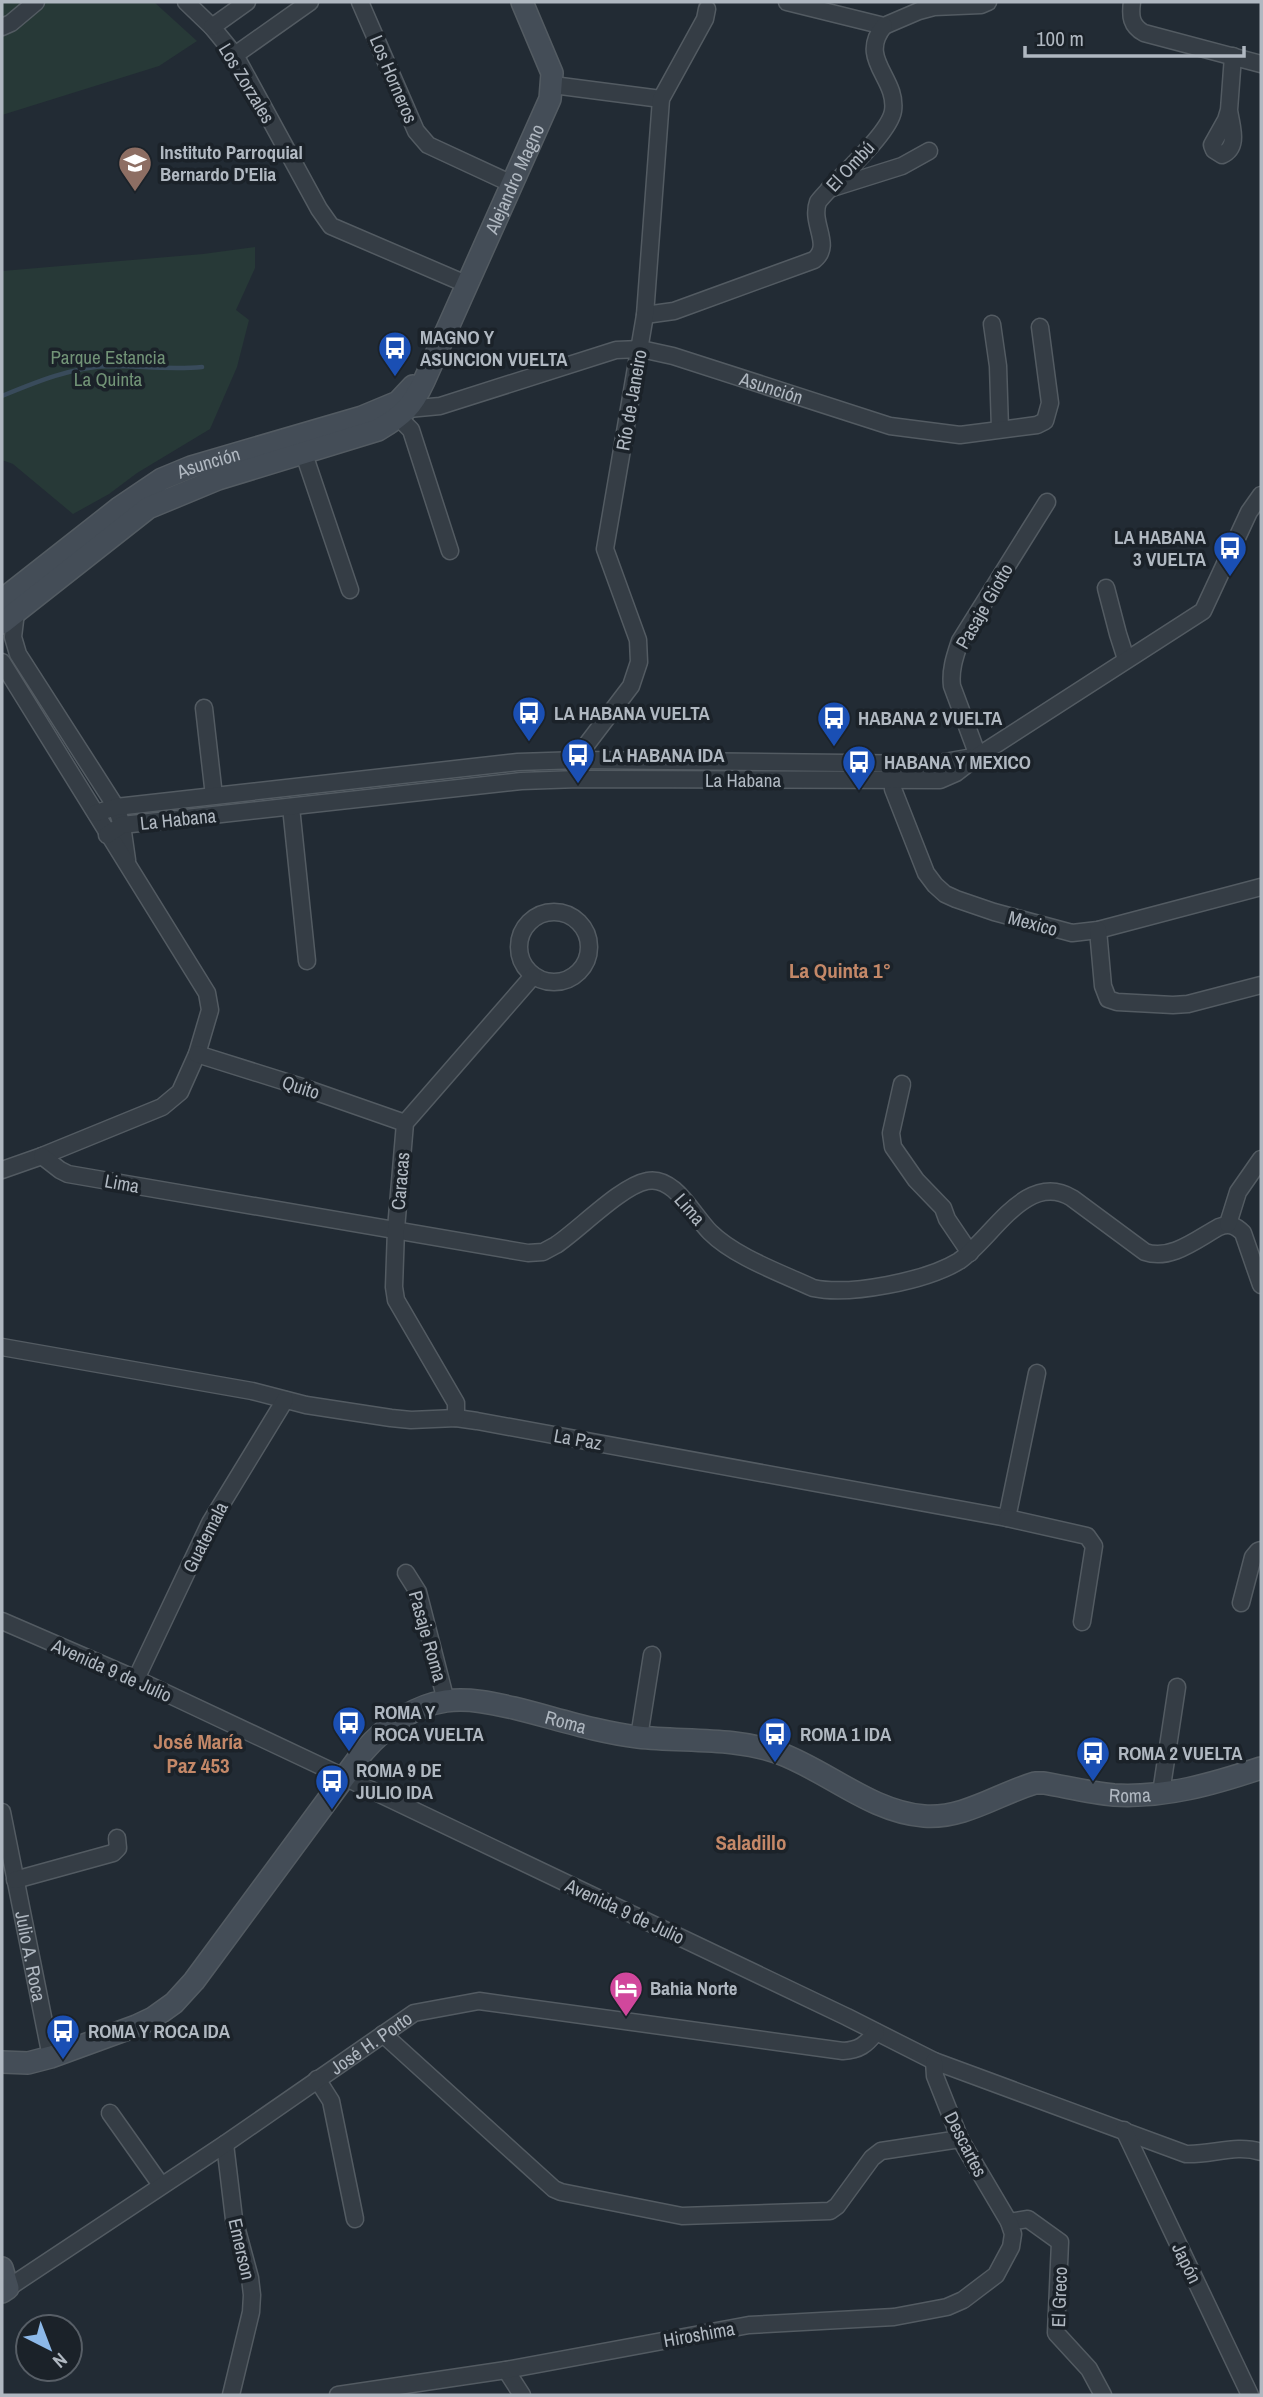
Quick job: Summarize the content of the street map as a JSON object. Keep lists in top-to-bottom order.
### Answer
{
  "streets": {
    "main road": ["Alejandro Magno", "Asunción", "Roma"],
    "street": [
      "Los Horneros",
      "Los Zorzales",
      "El Ombú",
      "Río de Janeiro",
      "Pasaje Giotto",
      "La Habana",
      "Mexico",
      "Quito",
      "Caracas",
      "Lima",
      "La Paz",
      "Guatemala",
      "Pasaje Roma",
      "Avenida 9 de Julio",
      "Julio A. Roca",
      "José H. Porto",
      "Descartes",
      "Emerson",
      "Japón",
      "El Greco",
      "Hiroshima"
    ]
  },
  "crossings": [
    ["Los Horneros", "Alejandro Magno"],
    ["Los Zorzales", "Alejandro Magno"],
    ["El Ombú", "Río de Janeiro"],
    ["Alejandro Magno", "Asunción"],
    ["Asunción", "Río de Janeiro"],
    ["Río de Janeiro", "La Habana"],
    ["Pasaje Giotto", "La Habana"],
    ["La Habana", "Mexico"],
    ["Quito", "Caracas"],
    ["Caracas", "Lima"],
    ["Caracas", "La Paz"],
    ["La Paz", "Guatemala"],
    ["Guatemala", "Avenida 9 de Julio"],
    ["Pasaje Roma", "Roma"],
    ["Avenida 9 de Julio", "Roma"],
    ["Avenida 9 de Julio", "José H. Porto"],
    ["Avenida 9 de Julio", "Descartes"],
    ["Avenida 9 de Julio", "Japón"],
    ["Roma", "Julio A. Roca"],
    ["José H. Porto", "Emerson"],
    ["Descartes", "El Greco"],
    ["Descartes", "Hiroshima"],
    ["El Greco", "Hiroshima"]
  ],
  "districts": ["La Quinta 1°", "José María Paz 453", "Saladillo"],
  "parks": ["Parque Estancia La Quinta"],
  "places": {
    "school or university": ["Instituto Parroquial Bernardo D'Elia"],
    "bus stop": [
      "MAGNO Y ASUNCION VUELTA",
      "LA HABANA 3 VUELTA",
      "LA HABANA VUELTA",
      "HABANA 2 VUELTA",
      "LA HABANA IDA",
      "HABANA Y MEXICO",
      "ROMA Y ROCA VUELTA",
      "ROMA 1 IDA",
      "ROMA 2 VUELTA",
      "ROMA 9 DE JULIO IDA",
      "ROMA Y ROCA IDA"
    ],
    "hotel": ["Bahia Norte"]
  },
  "scale_bar": "100 m",
  "north": "bottom right"
}
